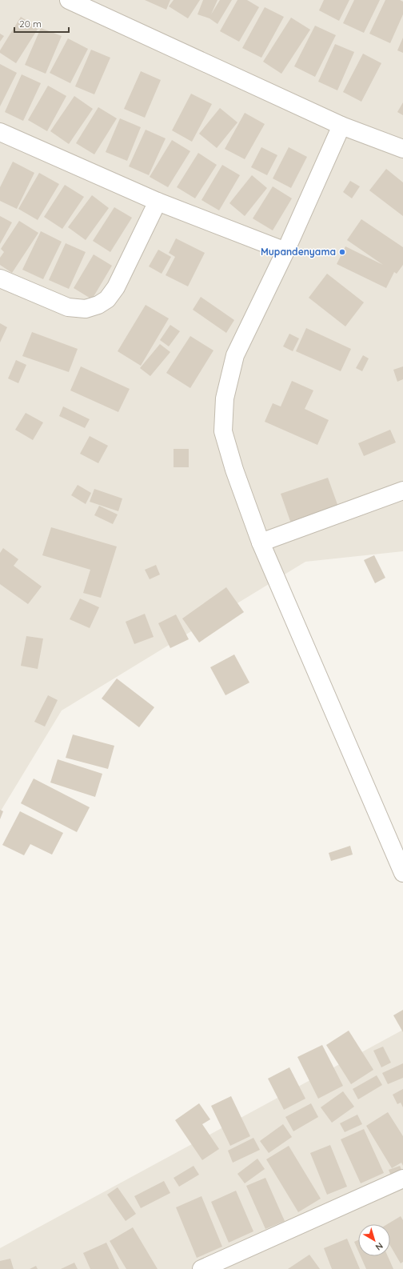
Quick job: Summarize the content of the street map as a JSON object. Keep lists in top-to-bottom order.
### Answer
{
  "places": ["Mupandenyama"],
  "scale_bar": "20 m",
  "north": "bottom right"
}
